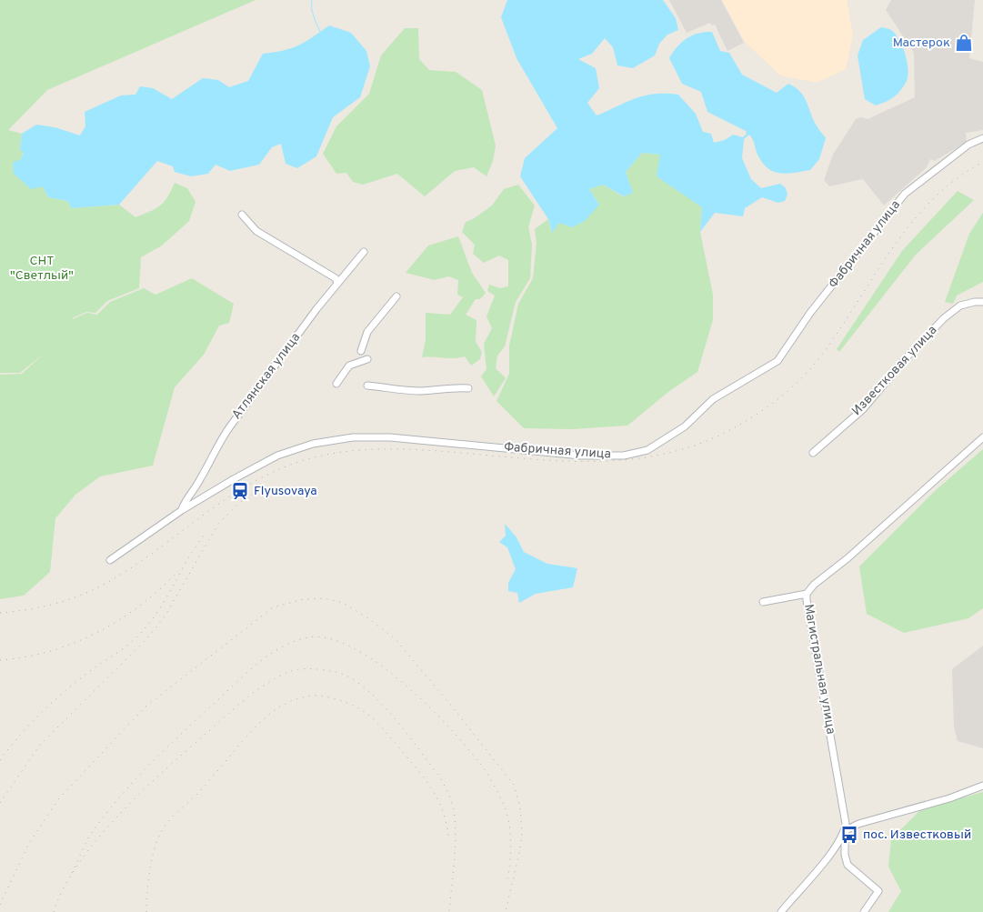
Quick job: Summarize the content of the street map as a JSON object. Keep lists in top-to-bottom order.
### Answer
{
  "streets": {
    "street": [
      "Фабричная улица",
      "Известковая улица",
      "Атлянская улица",
      "Магистральная улица"
    ]
  },
  "crossings": [
    ["Фабричная улица", "Атлянская улица"]
  ],
  "parks": ["СНТ \"Светлый\""],
  "places": {
    "shop": ["Мастерок"],
    "station": ["Flyusovaya"],
    "bus stop": ["пос. Известковый"]
  }
}
